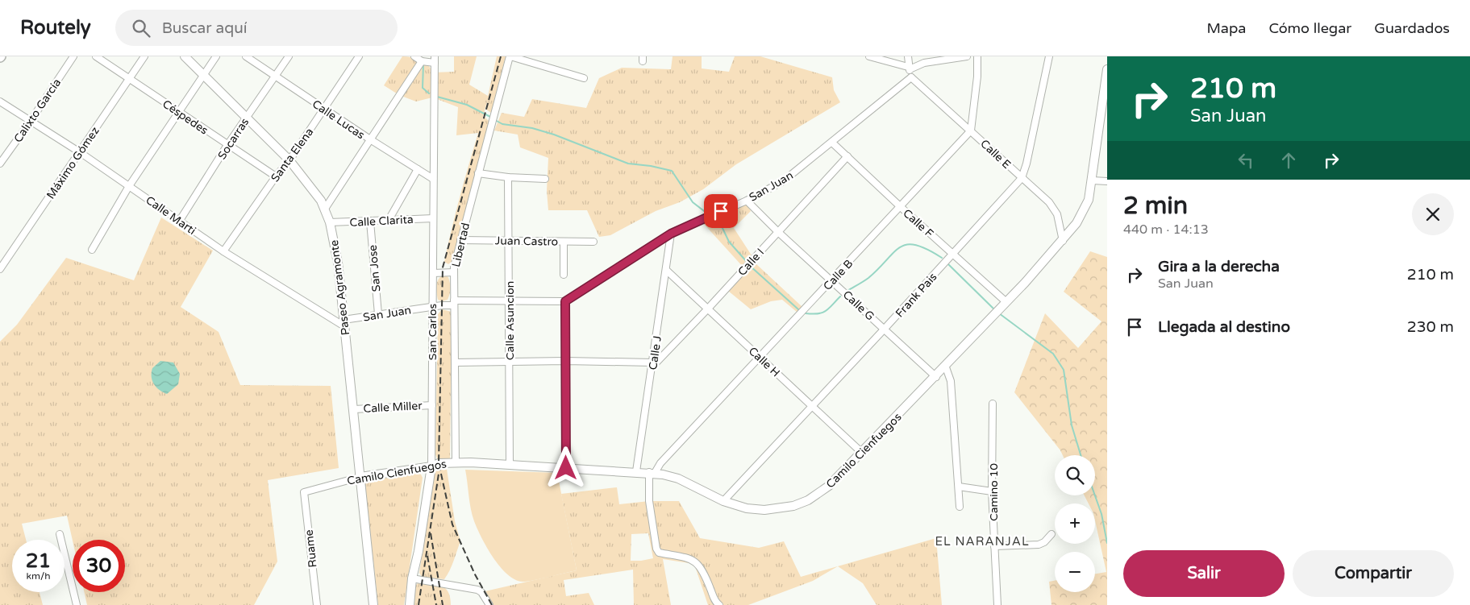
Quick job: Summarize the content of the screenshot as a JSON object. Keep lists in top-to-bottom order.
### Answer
{
  "streets": {
    "street": [
      "Calixto García",
      "Céspedes",
      "Calle Lucas",
      "Socarras",
      "Calle E",
      "Santa Elena",
      "Máximo Gómez",
      "San Juan",
      "Calle Marti",
      "Calle Clarita",
      "Calle F",
      "Juan Castro",
      "Libertad",
      "Calle I",
      "San Jose",
      "Calle B",
      "Paseo Agramonte",
      "Frank Pais",
      "Calle G",
      "Calle Asuncion",
      "San Carlos",
      "Calle J",
      "Calle H",
      "Calle Miller",
      "Camilo Cienfuegos",
      "Camino 10",
      "Ruame"
    ]
  },
  "crossings": [
    ["Calixto García", "Calle Marti"],
    ["Céspedes", "Socarras"],
    ["Céspedes", "Santa Elena"],
    ["Céspedes", "Máximo Gómez"],
    ["Calle Lucas", "Socarras"],
    ["Calle Lucas", "Santa Elena"],
    ["Calle Lucas", "San Carlos"],
    ["Socarras", "Calle Marti"],
    ["Socarras", "Paseo Agramonte"],
    ["Calle E", "San Juan"],
    ["Calle E", "Calle B"],
    ["Calle E", "Frank Pais"],
    ["Calle E", "Camilo Cienfuegos"],
    ["Santa Elena", "Calle Marti"],
    ["Santa Elena", "Paseo Agramonte"],
    ["Máximo Gómez", "Calle Marti"],
    ["San Juan", "Calle Marti"],
    ["San Juan", "Calle F"],
    ["San Juan", "Libertad"],
    ["San Juan", "San Jose"],
    ["San Juan", "Paseo Agramonte"],
    ["San Juan", "Calle G"],
    ["San Juan", "Calle Asuncion"],
    ["San Juan", "San Carlos"],
    ["San Juan", "Calle J"],
    ["Calle Marti", "Paseo Agramonte"],
    ["Calle Clarita", "San Jose"],
    ["Calle Clarita", "Paseo Agramonte"],
    ["Calle Clarita", "San Carlos"],
    ["Calle F", "Calle I"],
    ["Calle F", "Calle B"],
    ["Calle F", "Frank Pais"],
    ["Calle F", "Camilo Cienfuegos"],
    ["Juan Castro", "Libertad"],
    ["Juan Castro", "Calle Asuncion"],
    ["Libertad", "Camilo Cienfuegos"],
    ["Calle I", "Calle G"],
    ["Calle I", "Calle J"],
    ["Calle I", "Calle H"],
    ["Calle B", "Calle G"],
    ["Calle B", "Calle H"],
    ["Calle B", "Camilo Cienfuegos"],
    ["Paseo Agramonte", "Calle Miller"],
    ["Paseo Agramonte", "Camilo Cienfuegos"],
    ["Frank Pais", "Calle G"],
    ["Frank Pais", "Calle H"],
    ["Frank Pais", "Camilo Cienfuegos"],
    ["Calle G", "Camilo Cienfuegos"],
    ["Calle Asuncion", "Camilo Cienfuegos"],
    ["San Carlos", "Calle Miller"],
    ["San Carlos", "Camilo Cienfuegos"],
    ["Calle J", "Calle H"],
    ["Calle J", "Camilo Cienfuegos"],
    ["Calle H", "Camilo Cienfuegos"],
    ["Camilo Cienfuegos", "Ruame"]
  ],
  "districts": ["EL NARANJAL"],
  "page": {
    "header": "Routely",
    "search": "Buscar aquí",
    "nav": ["Mapa", "Cómo llegar", "Guardados"],
    "turn": ["210 m", "San Juan"],
    "heading": ["2 min", "440 m · 14:13"],
    "list": [
      {
        "name": "Gira a la derecha",
        "note": "San Juan",
        "value": "210 m"
      },
      {
        "name": "Llegada al destino",
        "value": "230 m"
      }
    ],
    "map_buttons": ["+", "−"],
    "speed": "21 km/h",
    "limit": "30",
    "buttons": ["Salir", "Compartir"]
  }
}
